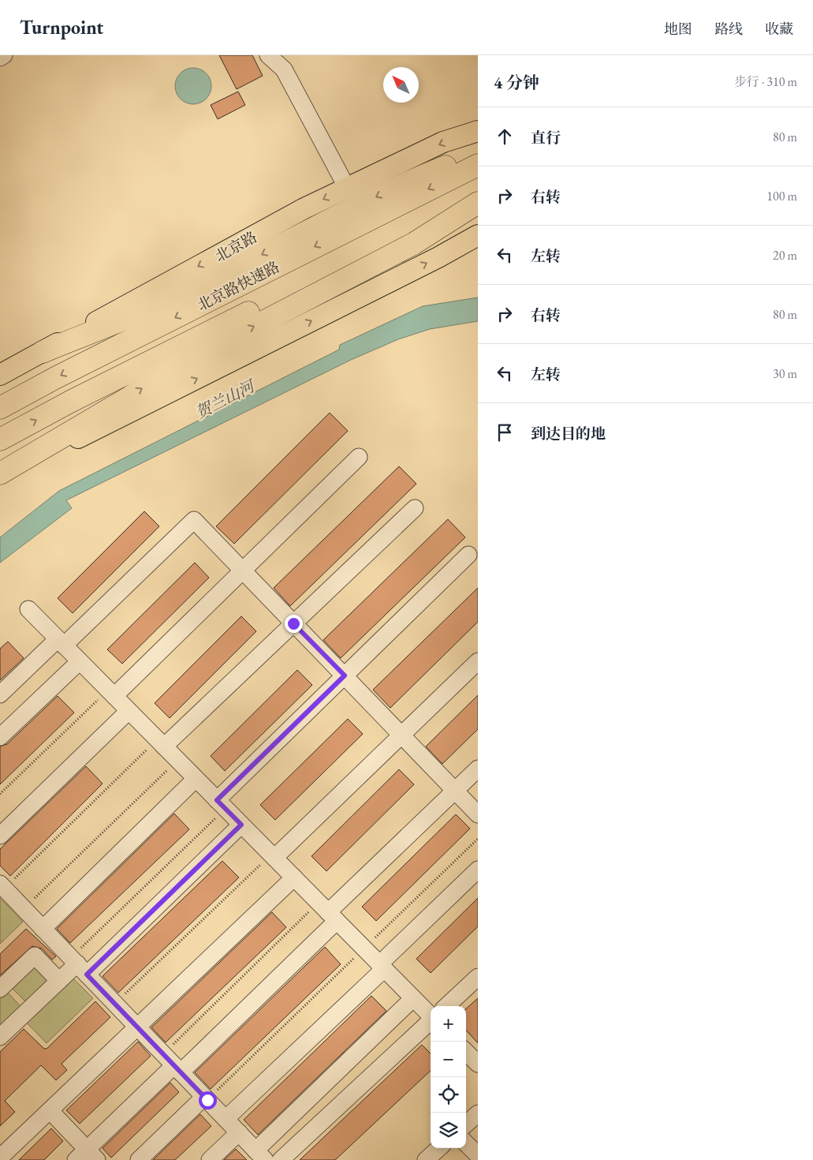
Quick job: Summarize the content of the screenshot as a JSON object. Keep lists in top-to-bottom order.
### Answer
{
  "streets": {
    "highway": ["北京路快速路"],
    "main road": ["北京路"]
  },
  "water": ["贺兰山河"],
  "north": "top left",
  "page": {
    "header": "Turnpoint",
    "nav": ["地图", "路线", "收藏"],
    "heading": ["4 分钟", "步行 · 310 m"],
    "list": [
      ["直行", "80 m"],
      ["右转", "100 m"],
      ["左转", "20 m"],
      ["右转", "80 m"],
      ["左转", "30 m"],
      "到达目的地"
    ],
    "map_buttons": ["+", "−"]
  }
}
